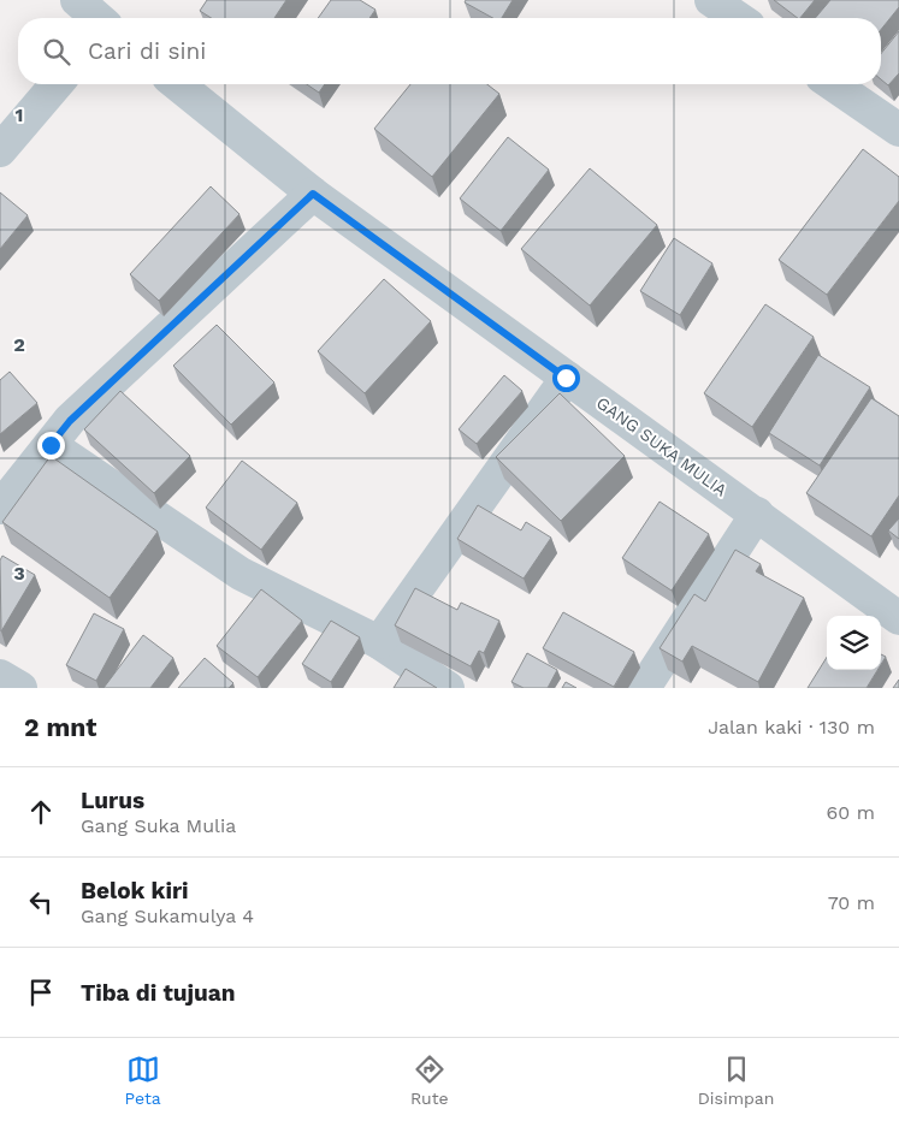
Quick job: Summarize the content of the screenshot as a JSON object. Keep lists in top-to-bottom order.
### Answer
{
  "streets": {
    "street": ["GANG SUKA MULIA"]
  },
  "page": {
    "search": "Cari di sini",
    "heading": ["2 mnt", "Jalan kaki · 130 m"],
    "list": [
      ["Lurus", "Gang Suka Mulia", "60 m"],
      ["Belok kiri", "Gang Sukamulya 4", "70 m"],
      "Tiba di tujuan"
    ],
    "nav": ["Peta", "Rute", "Disimpan"]
  },
  "grid": {
    "rows": ["1", "2", "3"]
  }
}
